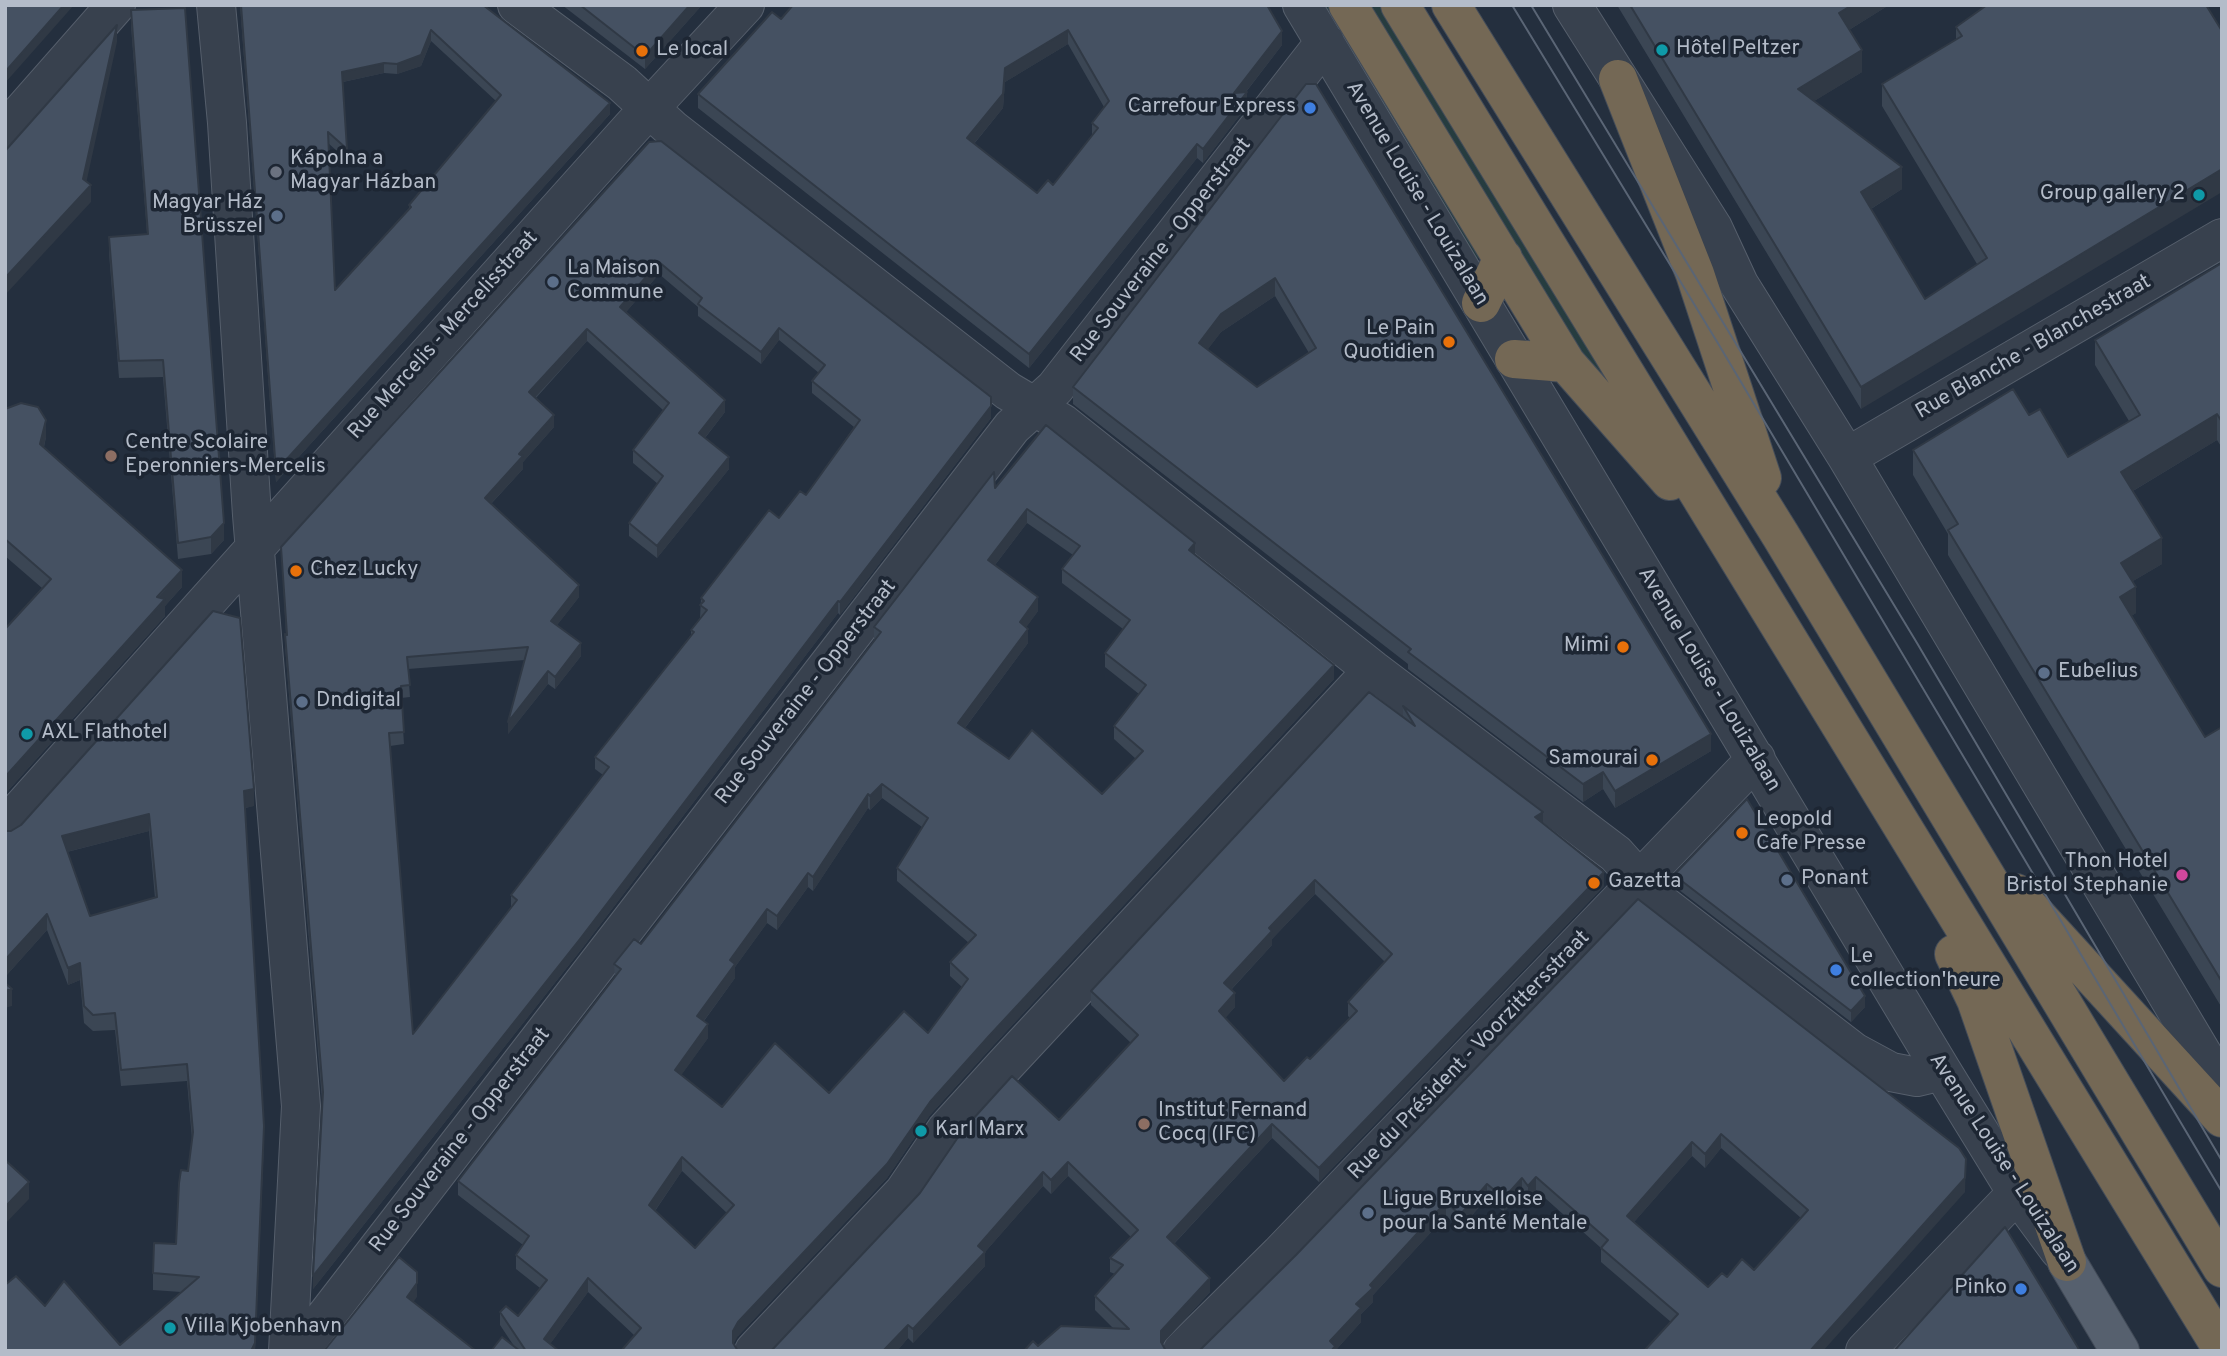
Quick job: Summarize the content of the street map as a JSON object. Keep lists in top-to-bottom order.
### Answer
{
  "streets": {
    "main road": ["Avenue Louise - Louizalaan"],
    "street": [
      "Rue Souveraine - Opperstraat",
      "Rue Mercelis - Mercelisstraat",
      "Rue Blanche - Blanchestraat",
      "Rue du Président - Voorzittersstraat"
    ]
  },
  "crossings": [
    ["Avenue Louise - Louizalaan", "Rue Souveraine - Opperstraat"],
    ["Avenue Louise - Louizalaan", "Rue du Président - Voorzittersstraat"]
  ],
  "places": [
    "Hôtel Peltzer",
    "Le local",
    "Carrefour Express",
    "Kápolna a Magyar Házban",
    "Group gallery 2",
    "Magyar Ház Brüsszel",
    "La Maison Commune",
    "Le Pain Quotidien",
    "Centre Scolaire Eperonniers-Mercelis",
    "Chez Lucky",
    "Mimi",
    "Eubelius",
    "Dndigital",
    "AXL Flathotel",
    "Samourai",
    "Leopold Cafe Presse",
    "Thon Hotel Bristol Stephanie",
    "Ponant",
    "Gazetta",
    "Le collection'heure",
    "Institut Fernand Cocq (IFC)",
    "Karl Marx",
    "Ligue Bruxelloise pour la Santé Mentale",
    "Pinko",
    "Villa Kjobenhavn"
  ]
}
